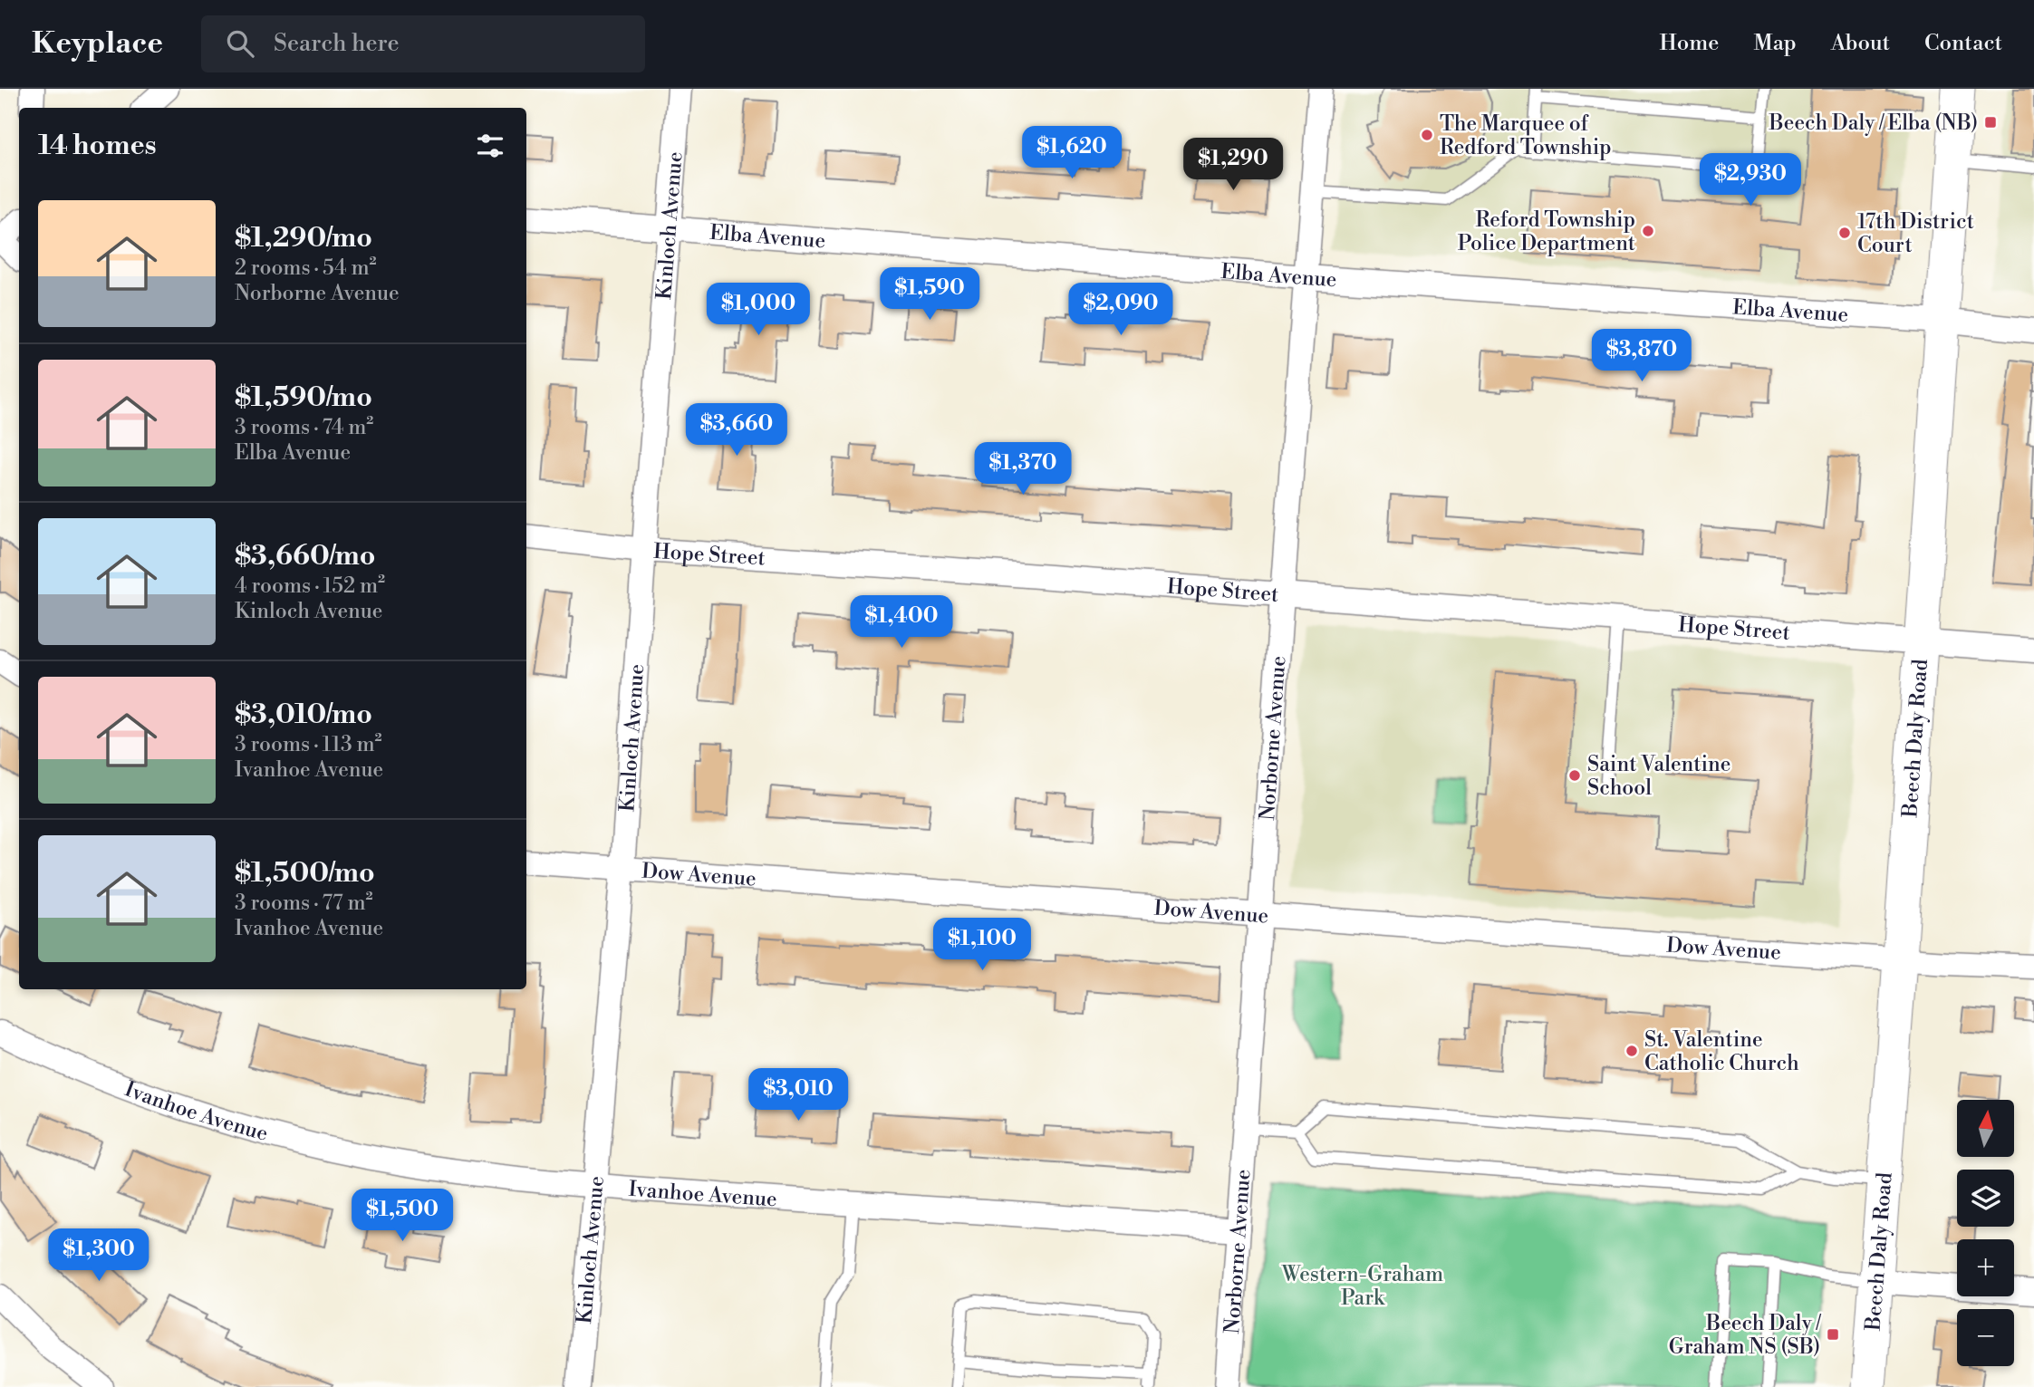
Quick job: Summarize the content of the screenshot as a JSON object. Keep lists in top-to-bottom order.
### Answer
{
  "streets": {
    "main road": ["Beech Daly Road"],
    "street": [
      "Kinloch Avenue",
      "Elba Avenue",
      "Hope Street",
      "Norborne Avenue",
      "Dow Avenue",
      "Ivanhoe Avenue"
    ]
  },
  "crossings": [
    ["Kinloch Avenue", "Elba Avenue"],
    ["Kinloch Avenue", "Hope Street"],
    ["Kinloch Avenue", "Dow Avenue"],
    ["Kinloch Avenue", "Ivanhoe Avenue"],
    ["Elba Avenue", "Norborne Avenue"],
    ["Elba Avenue", "Beech Daly Road"],
    ["Hope Street", "Norborne Avenue"],
    ["Hope Street", "Beech Daly Road"],
    ["Norborne Avenue", "Dow Avenue"],
    ["Norborne Avenue", "Ivanhoe Avenue"],
    ["Beech Daly Road", "Dow Avenue"]
  ],
  "parks": ["Western-Graham Park"],
  "places": {
    "transit": ["Beech Daly / Elba (NB)", "Beech Daly / Graham NS (SB)"],
    "other": [
      "The Marquee of Redford Township",
      "Reford Township Police Department",
      "17th District Court",
      "Saint Valentine School",
      "St. Valentine Catholic Church"
    ]
  },
  "north": "top",
  "page": {
    "header": "Keyplace",
    "search": "Search here",
    "nav": [
      "Home",
      "Map",
      "About",
      "Contact"
    ],
    "heading": "14 homes",
    "price": [
      "$1,620",
      "$1,290",
      "$2,930",
      "$1,590",
      "$1,000",
      "$2,090",
      "$3,870",
      "$3,660",
      "$1,370",
      "$1,400",
      "$1,100",
      "$3,010",
      "$1,500",
      "$1,300"
    ],
    "list": [
      {
        "name": "$1,290/mo",
        "note": "2 rooms · 54 m² · Norborne Avenue"
      },
      {
        "name": "$1,590/mo",
        "note": "3 rooms · 74 m² · Elba Avenue"
      },
      {
        "name": "$3,660/mo",
        "note": "4 rooms · 152 m² · Kinloch Avenue"
      },
      {
        "name": "$3,010/mo",
        "note": "3 rooms · 113 m² · Ivanhoe Avenue"
      },
      {
        "name": "$1,500/mo",
        "note": "3 rooms · 77 m² · Ivanhoe Avenue"
      }
    ],
    "map_buttons": ["+", "−"]
  }
}
